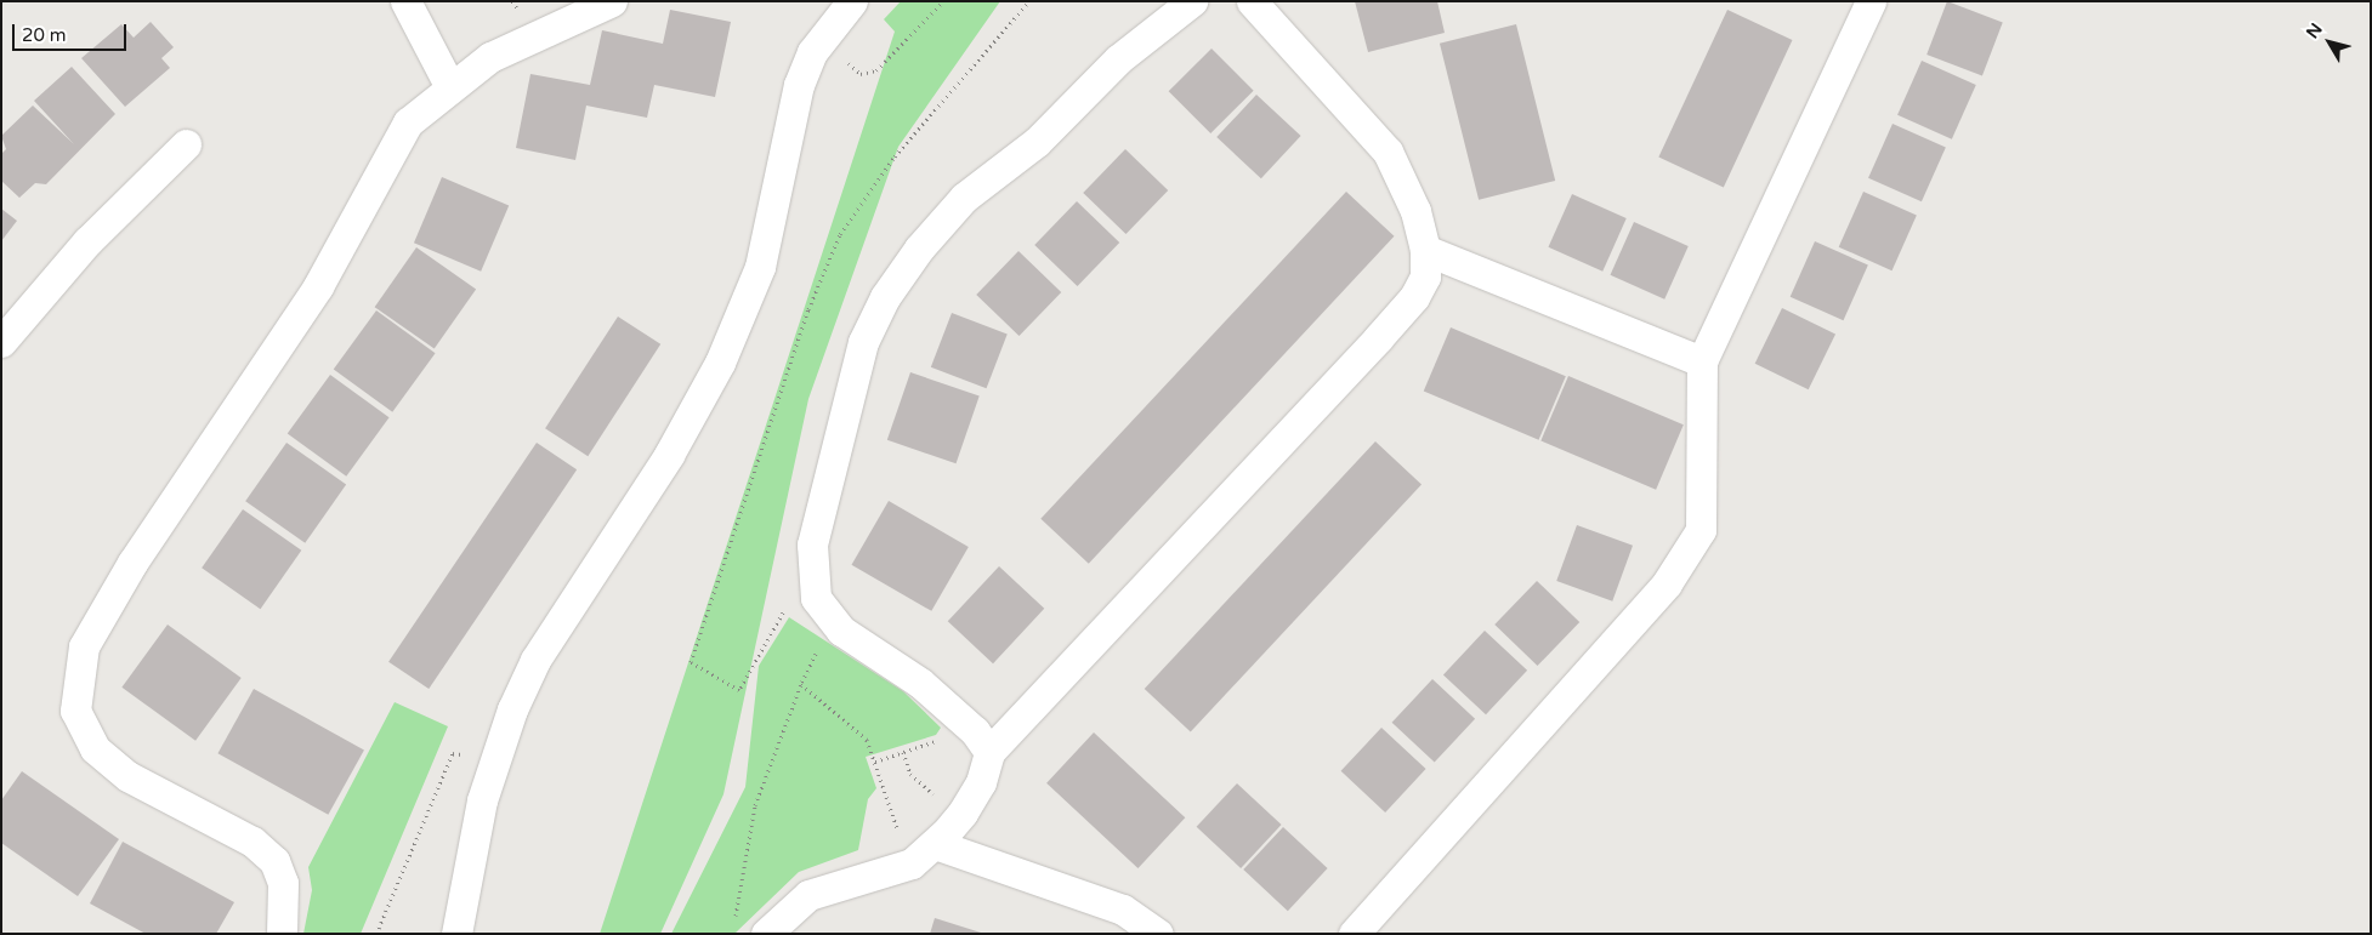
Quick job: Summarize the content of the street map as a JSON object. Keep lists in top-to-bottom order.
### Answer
{
  "scale_bar": "20 m",
  "north": "top left"
}
